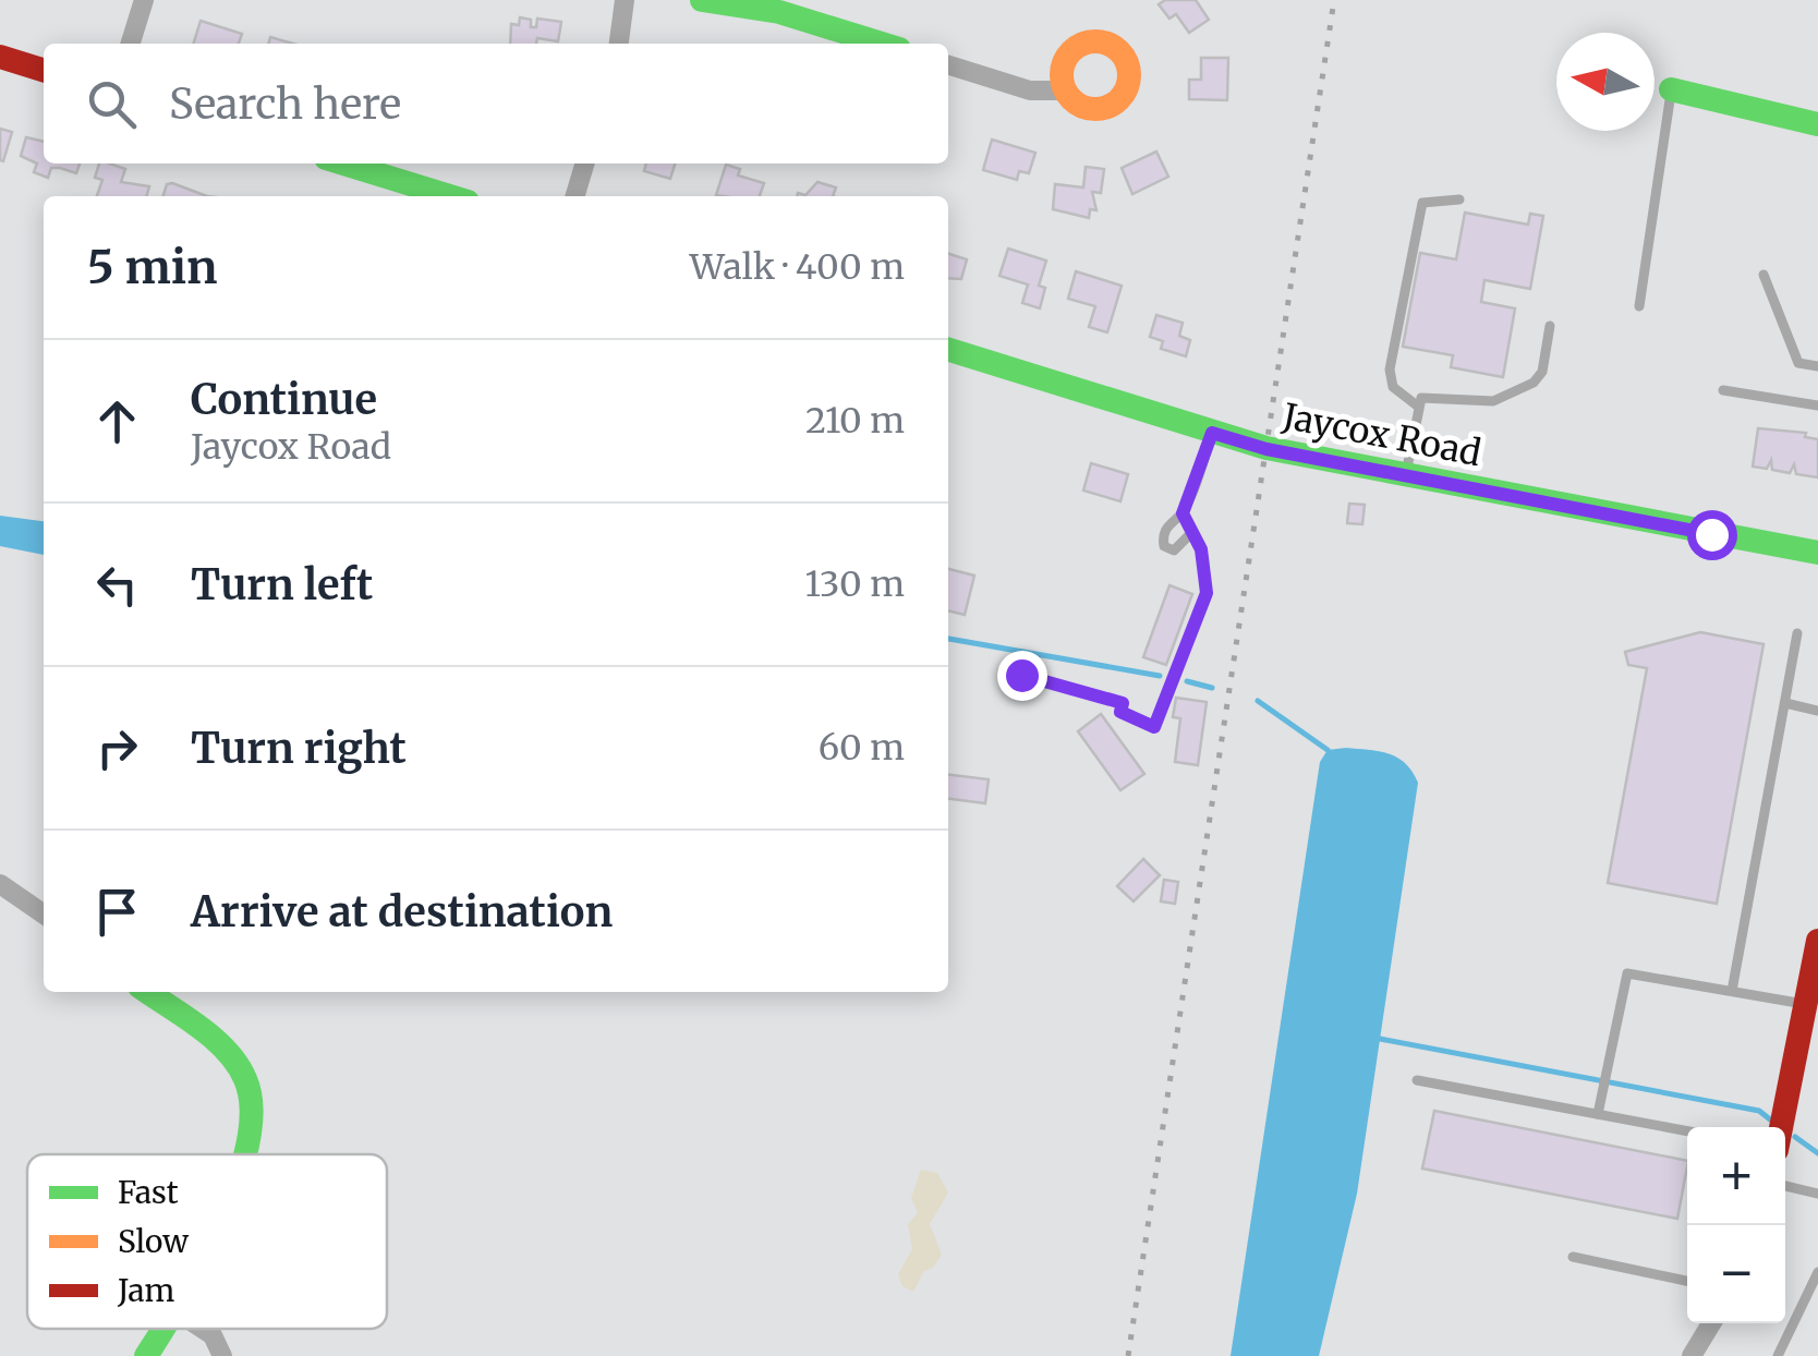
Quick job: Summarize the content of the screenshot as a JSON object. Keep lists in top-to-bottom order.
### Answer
{
  "streets": {
    "street": ["Jaycox Road"]
  },
  "legend": ["Fast", "Slow", "Jam"],
  "north": "left",
  "page": {
    "search": "Search here",
    "heading": ["5 min", "Walk · 400 m"],
    "list": [
      ["Continue", "Jaycox Road", "210 m"],
      ["Turn left", "130 m"],
      ["Turn right", "60 m"],
      "Arrive at destination"
    ],
    "map_buttons": ["+", "−"]
  }
}
